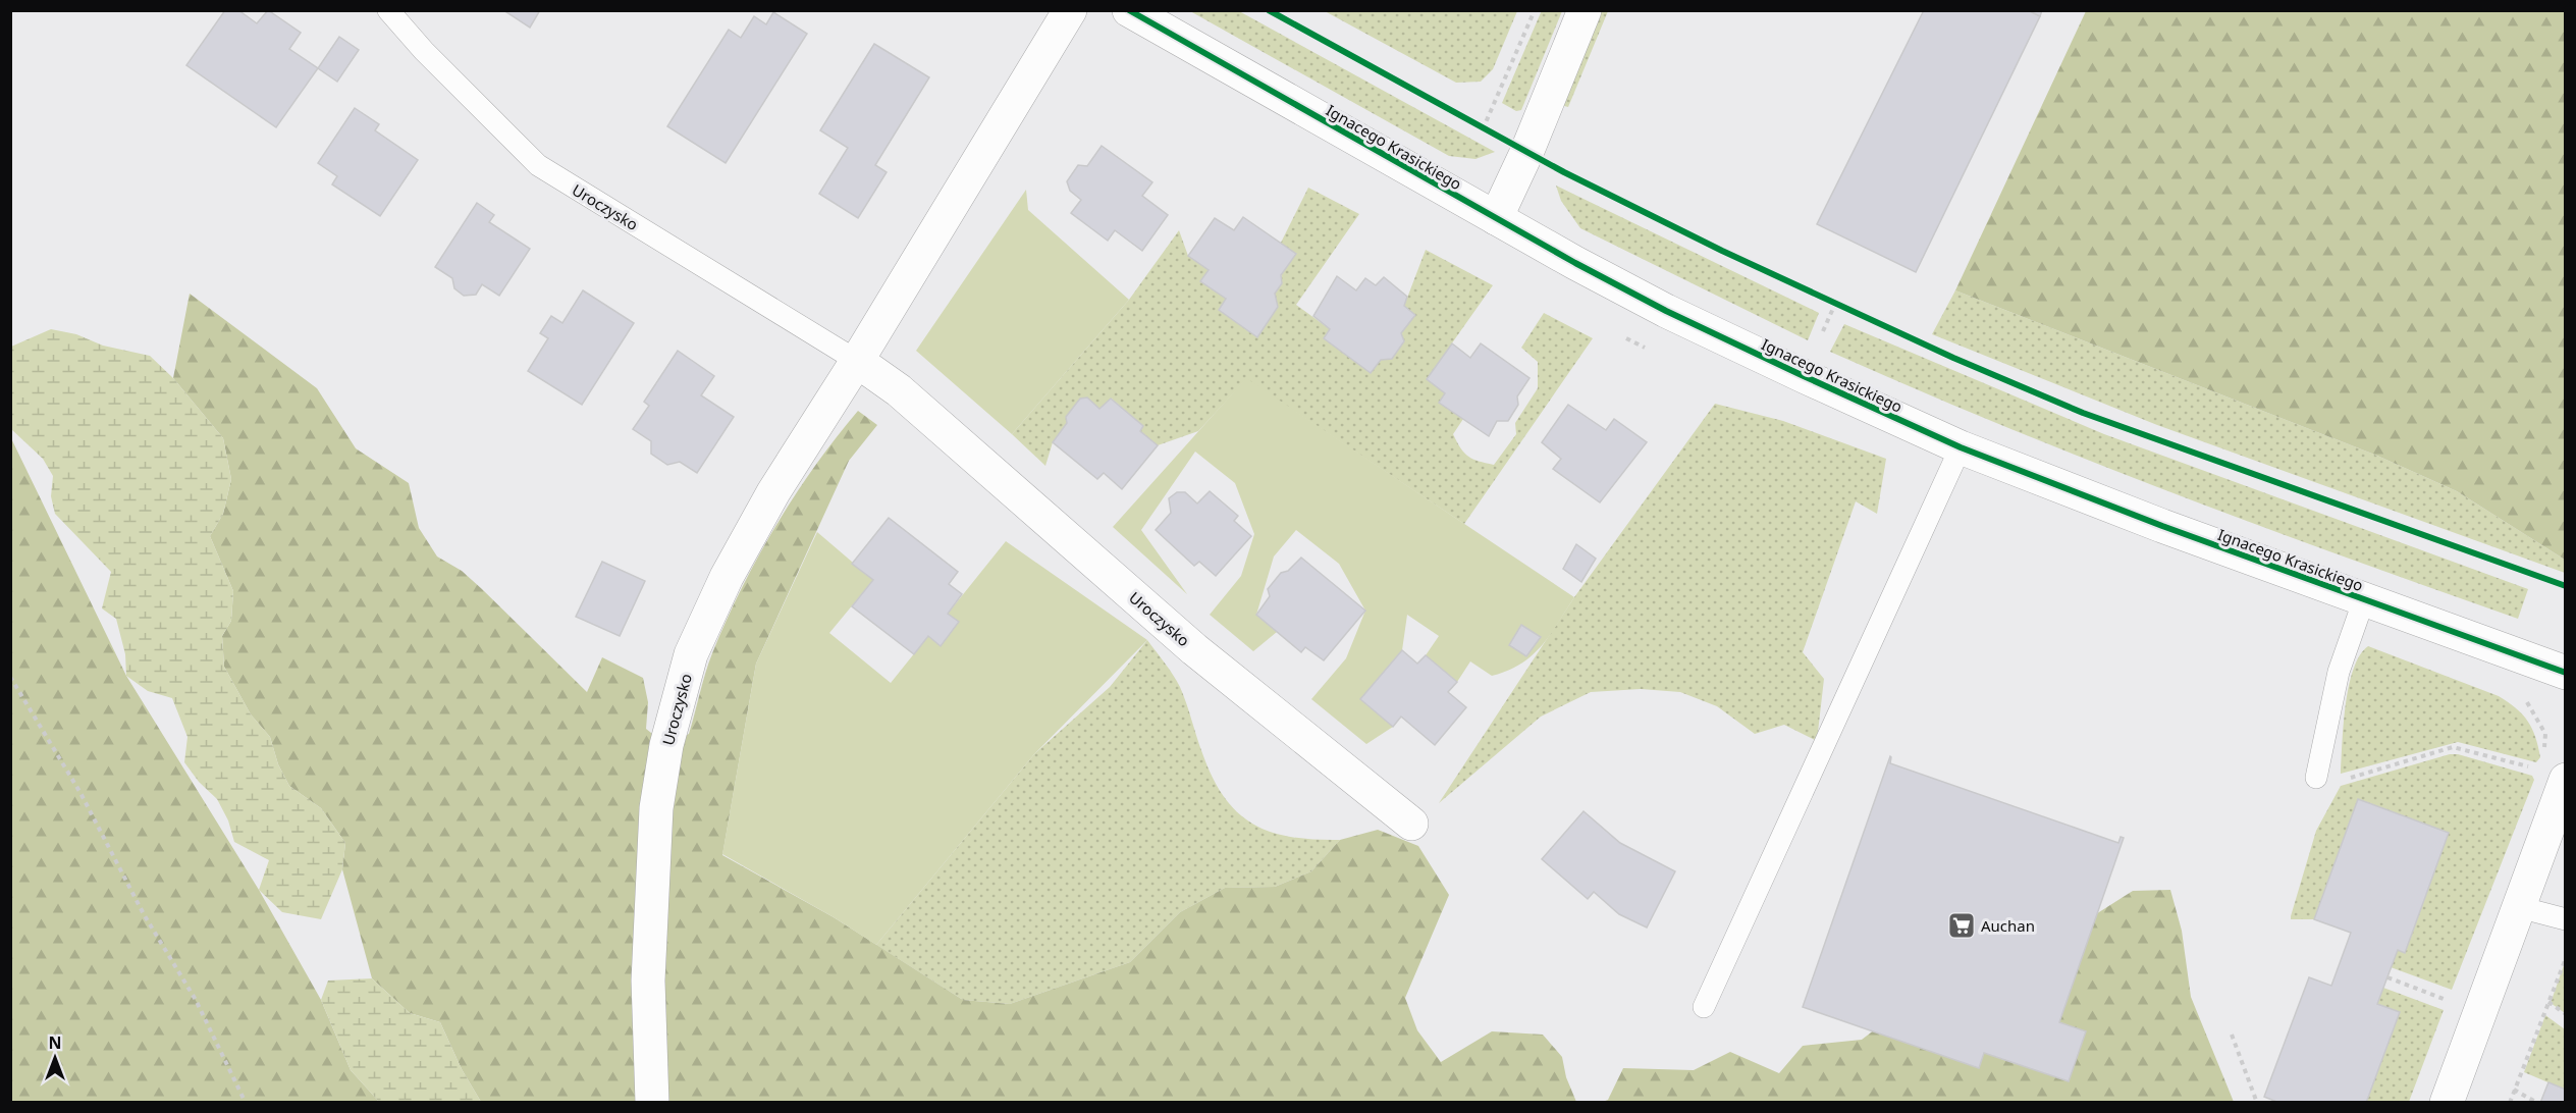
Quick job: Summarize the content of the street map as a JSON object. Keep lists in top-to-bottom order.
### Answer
{
  "streets": {
    "street": ["Ignacego Krasickiego", "Uroczysko"]
  },
  "places": {
    "supermarket": ["Auchan"]
  },
  "north": "top"
}
